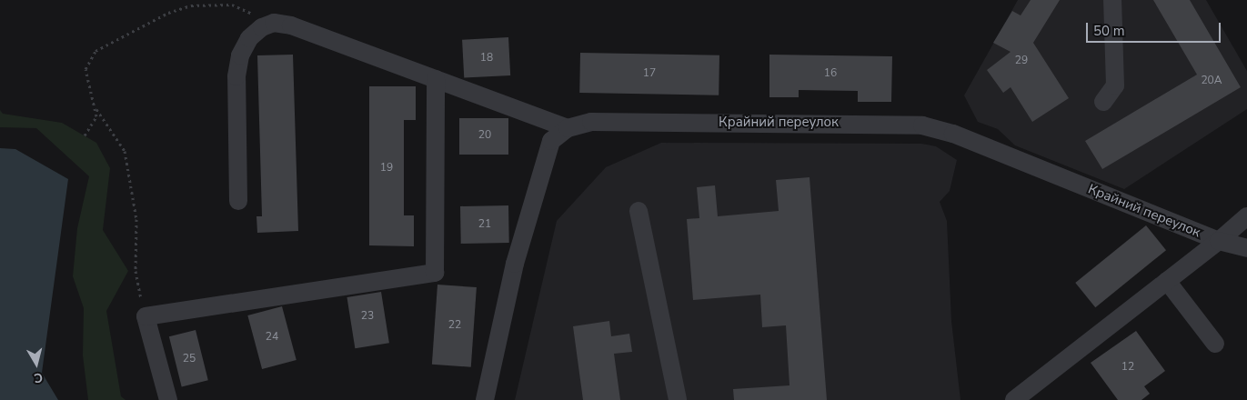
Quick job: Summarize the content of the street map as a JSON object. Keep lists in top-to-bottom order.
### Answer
{
  "streets": {
    "street": ["Крайний переулок"]
  },
  "house_numbers": [
    "18",
    "29",
    "17",
    "16",
    "20А",
    "20",
    "19",
    "21",
    "23",
    "22",
    "24",
    "25",
    "12"
  ],
  "scale_bar": "50 m",
  "north": "bottom"
}
